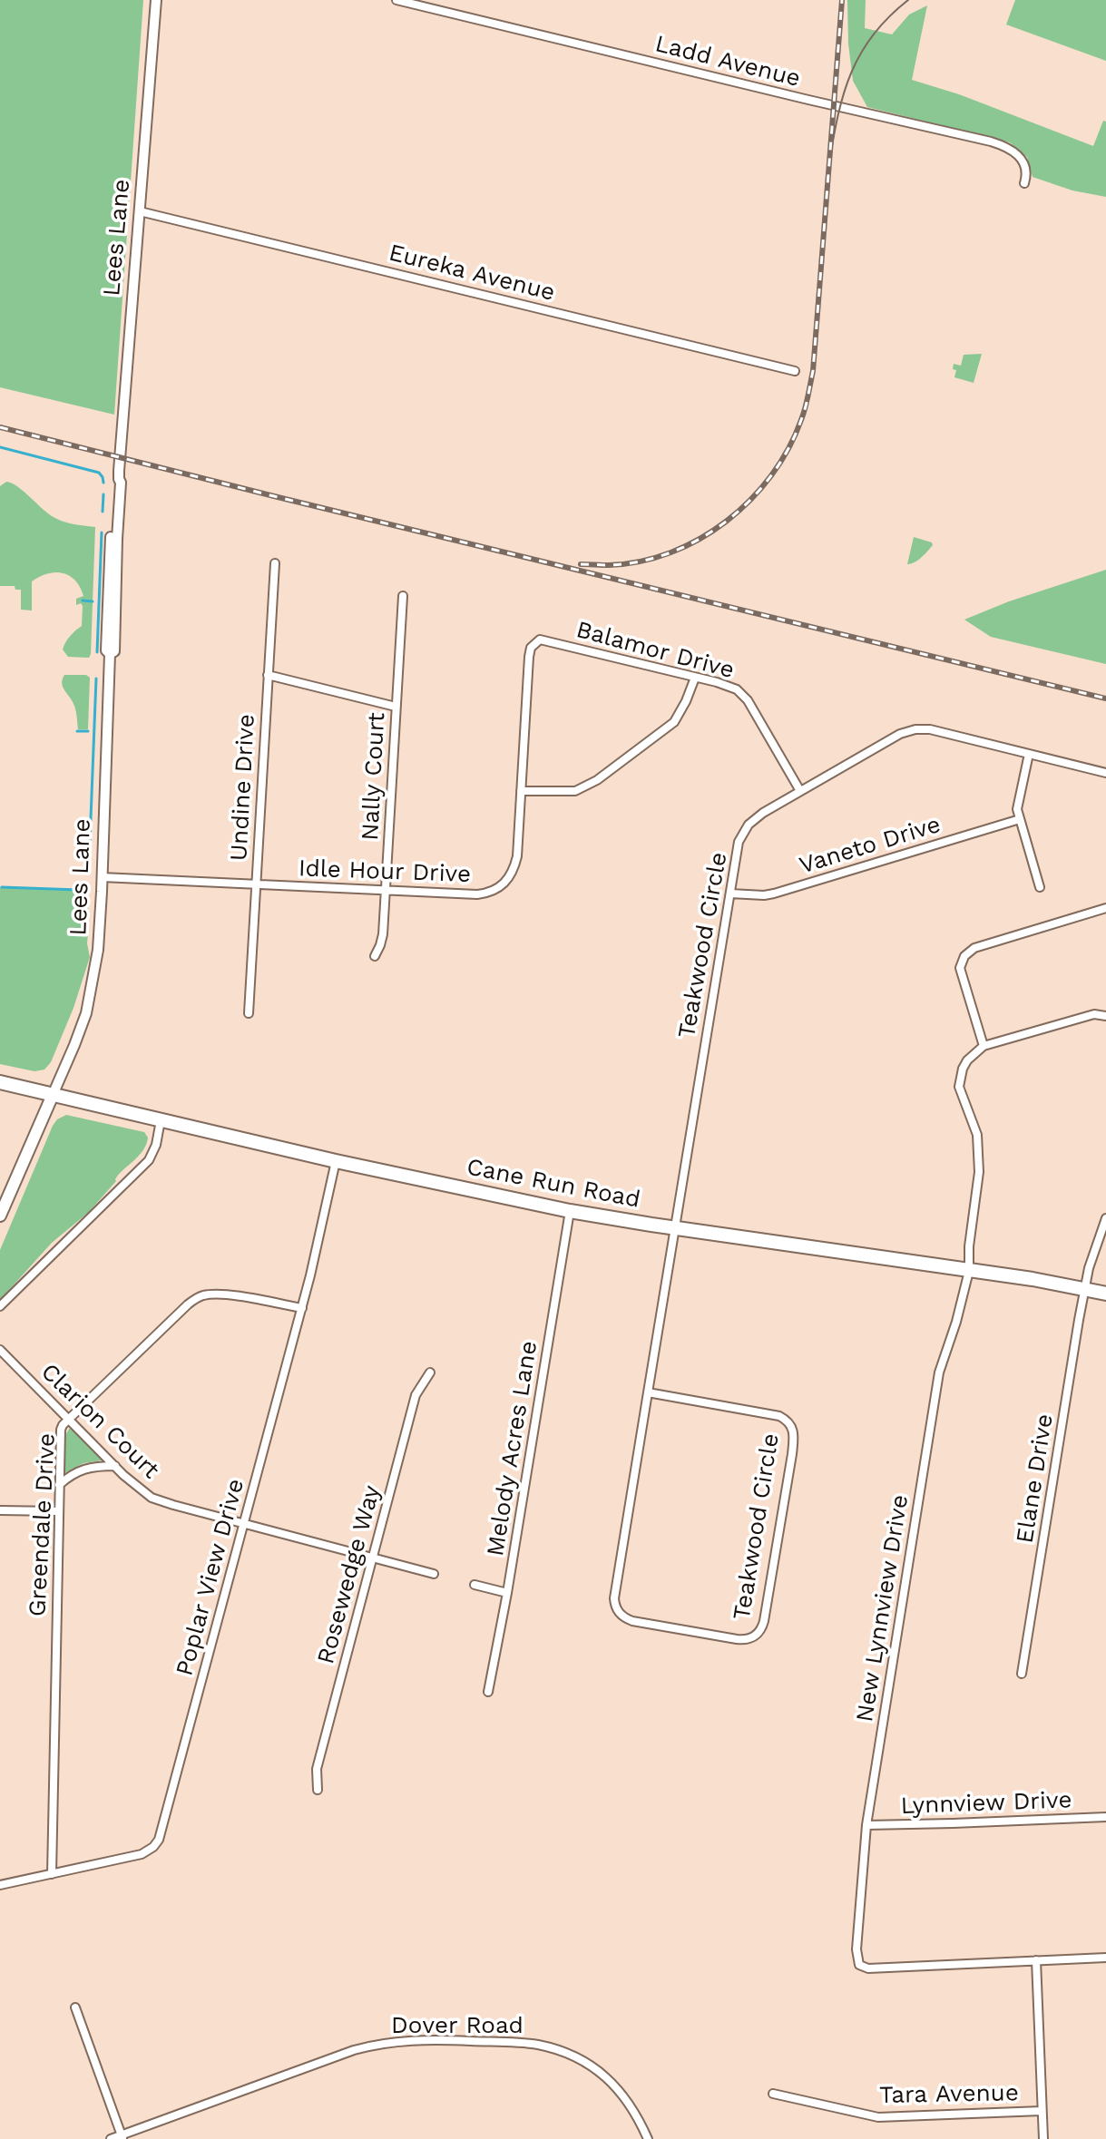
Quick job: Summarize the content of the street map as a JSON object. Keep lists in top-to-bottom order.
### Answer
{
  "streets": {
    "highway": ["Cane Run Road"],
    "street": [
      "Ladd Avenue",
      "Lees Lane",
      "Eureka Avenue",
      "Balamor Drive",
      "Nally Court",
      "Undine Drive",
      "Vaneto Drive",
      "Idle Hour Drive",
      "Teakwood Circle",
      "Clarion Court",
      "Melody Acres Lane",
      "Elane Drive",
      "Greendale Drive",
      "Rosewedge Way",
      "Poplar View Drive",
      "New Lynnview Drive",
      "Lynnview Drive",
      "Dover Road",
      "Tara Avenue"
    ]
  },
  "crossings": [
    ["Lees Lane", "Eureka Avenue"],
    ["Lees Lane", "Idle Hour Drive"],
    ["Lees Lane", "Cane Run Road"],
    ["Balamor Drive", "Idle Hour Drive"],
    ["Balamor Drive", "Teakwood Circle"],
    ["Nally Court", "Idle Hour Drive"],
    ["Undine Drive", "Idle Hour Drive"],
    ["Vaneto Drive", "Teakwood Circle"],
    ["Teakwood Circle", "Cane Run Road"],
    ["Cane Run Road", "Melody Acres Lane"],
    ["Cane Run Road", "Elane Drive"],
    ["Cane Run Road", "Poplar View Drive"],
    ["Cane Run Road", "New Lynnview Drive"],
    ["Clarion Court", "Greendale Drive"],
    ["Clarion Court", "Rosewedge Way"],
    ["Clarion Court", "Poplar View Drive"],
    ["Greendale Drive", "Poplar View Drive"],
    ["New Lynnview Drive", "Lynnview Drive"]
  ]
}
